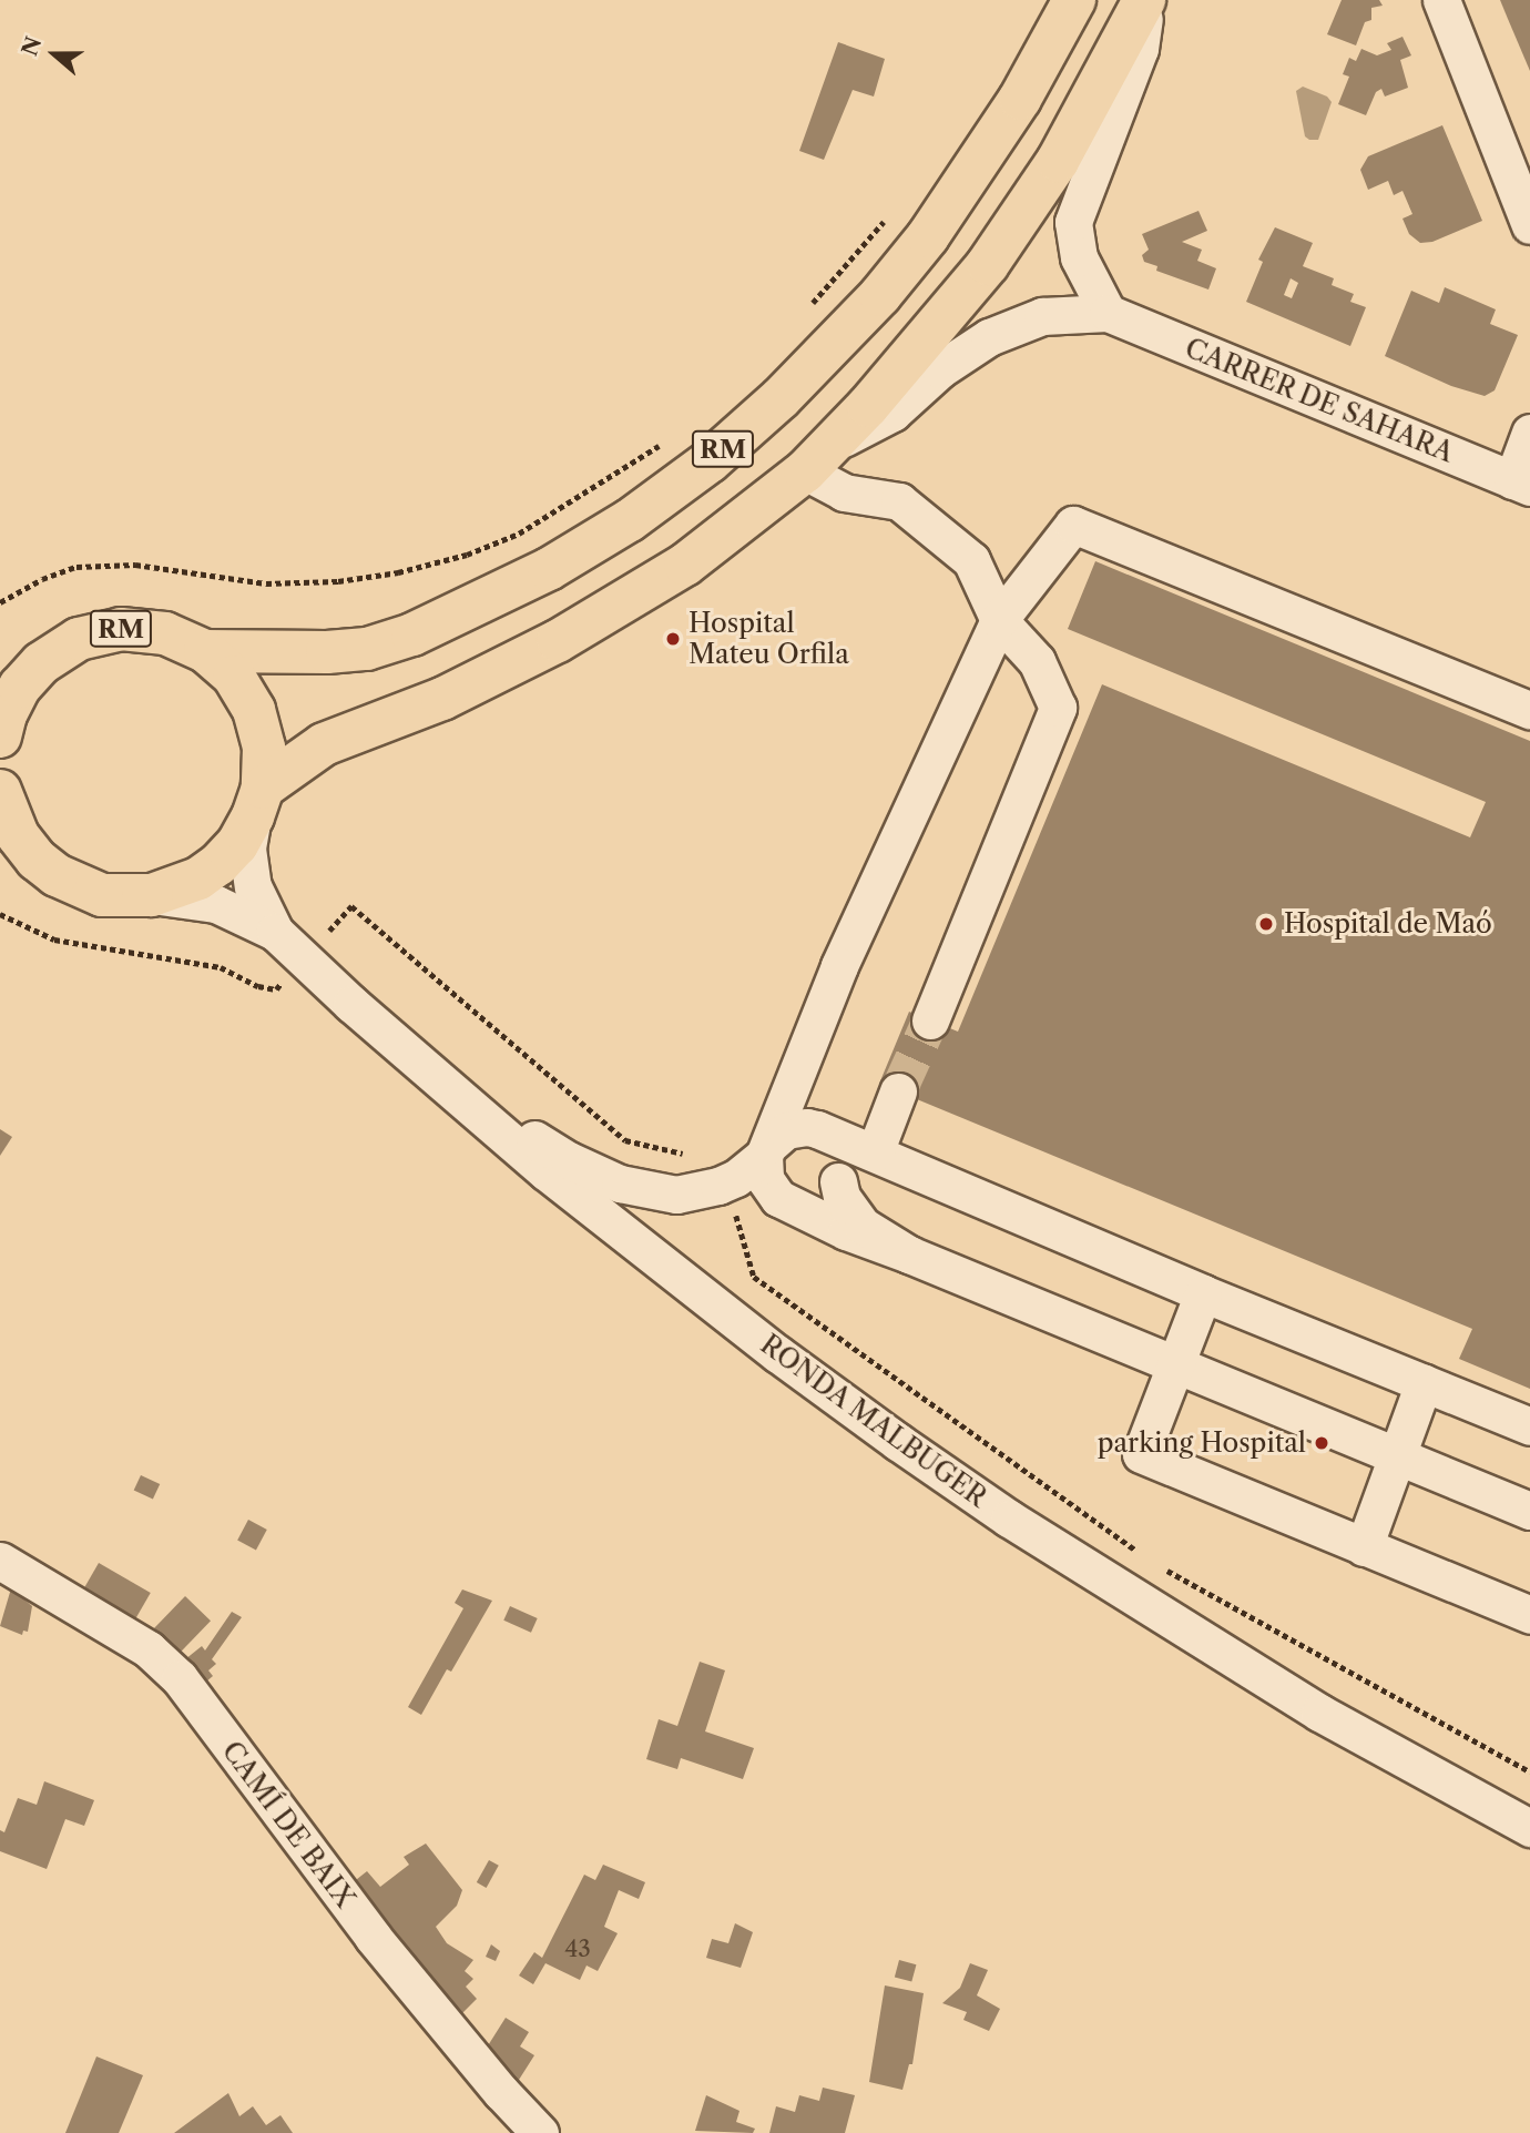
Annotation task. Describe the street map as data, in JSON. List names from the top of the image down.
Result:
{
  "streets": {
    "main road": ["RM"],
    "street": ["CARRER DE SAHARA", "RONDA MALBUGER", "CAMÍ DE BAIX"]
  },
  "crossings": [
    ["CARRER DE SAHARA", "RM"],
    ["RM", "RONDA MALBUGER"]
  ],
  "places": ["Hospital Mateu Orfila", "Hospital de Maó", "parking Hospital"],
  "house_numbers": ["43"],
  "north": "left"
}
